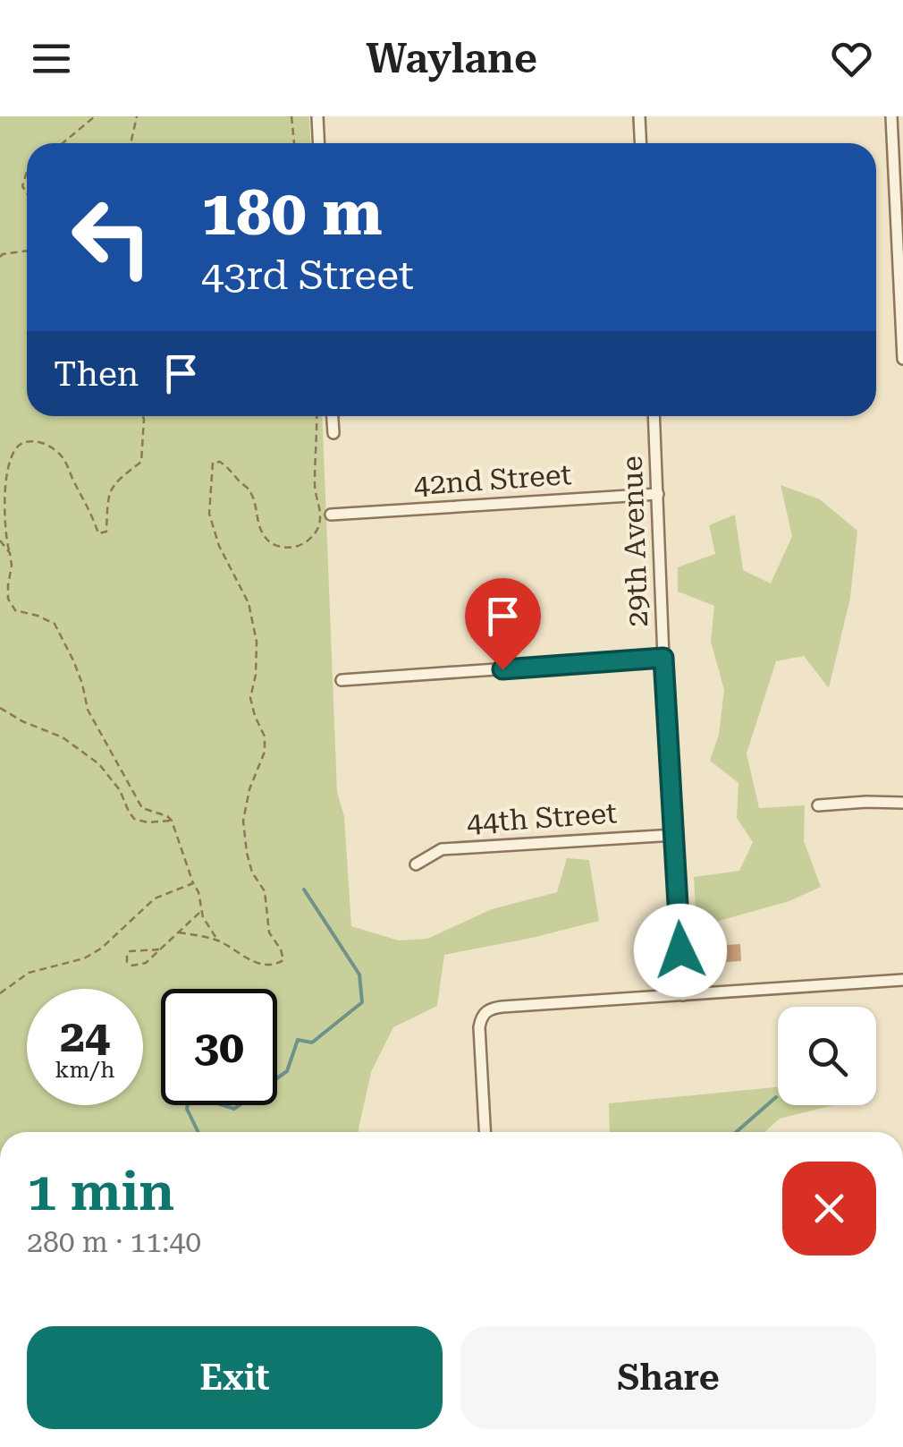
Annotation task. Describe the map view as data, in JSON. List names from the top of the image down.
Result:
{
  "streets": {
    "street": ["42nd Street", "29th Avenue", "44th Street"]
  },
  "crossings": [
    ["42nd Street", "29th Avenue"],
    ["29th Avenue", "44th Street"]
  ],
  "page": {
    "header": "Waylane",
    "turn": ["180 m", "43rd Street"],
    "then": "Then",
    "speed": "24 km/h",
    "limit": "30",
    "heading": ["1 min", "280 m · 11:40"],
    "buttons": ["Exit", "Share"]
  }
}
